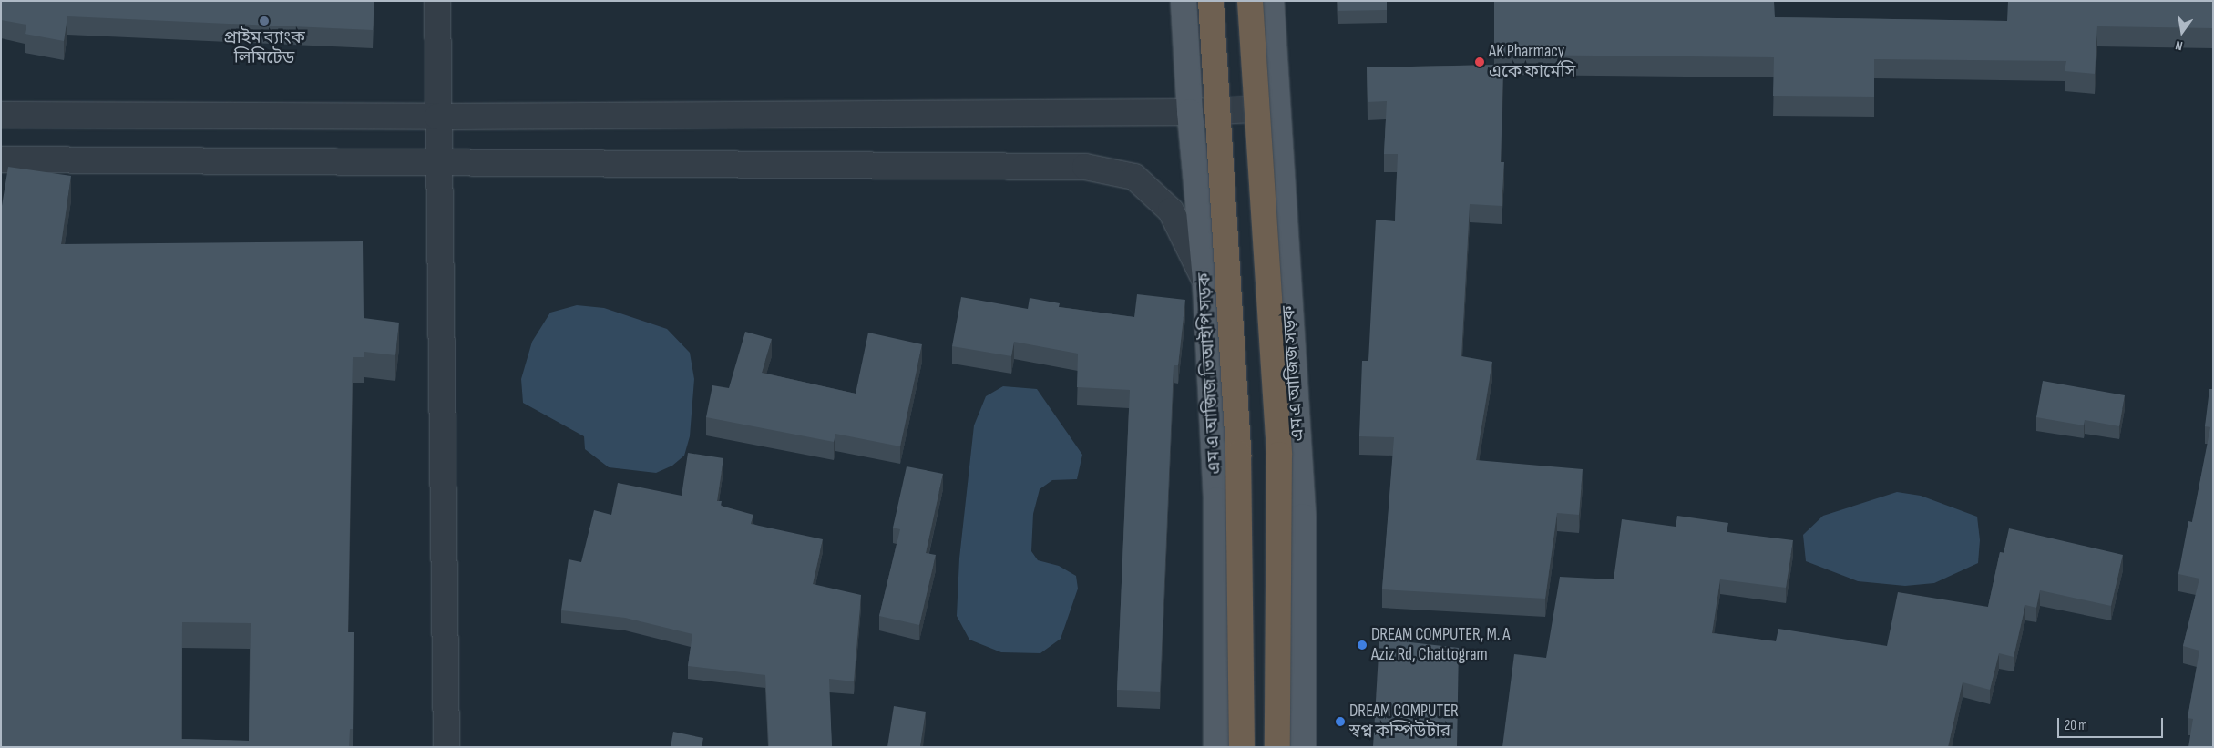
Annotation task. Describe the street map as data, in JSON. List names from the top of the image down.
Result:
{
  "streets": {
    "main road": ["এম এ আজিজ ভিআইপি সড়ক", "এম এ আজিজ সড়ক"]
  },
  "places": [
    "প্রাইম ব্যাংক লিমিটেড",
    "AK Pharmacy একে ফার্মেসি",
    "DREAM COMPUTER, M. A Aziz Rd, Chattogram",
    "DREAM COMPUTER স্বপ্ন কম্পিউটার"
  ],
  "scale_bar": "20 m",
  "north": "bottom"
}
